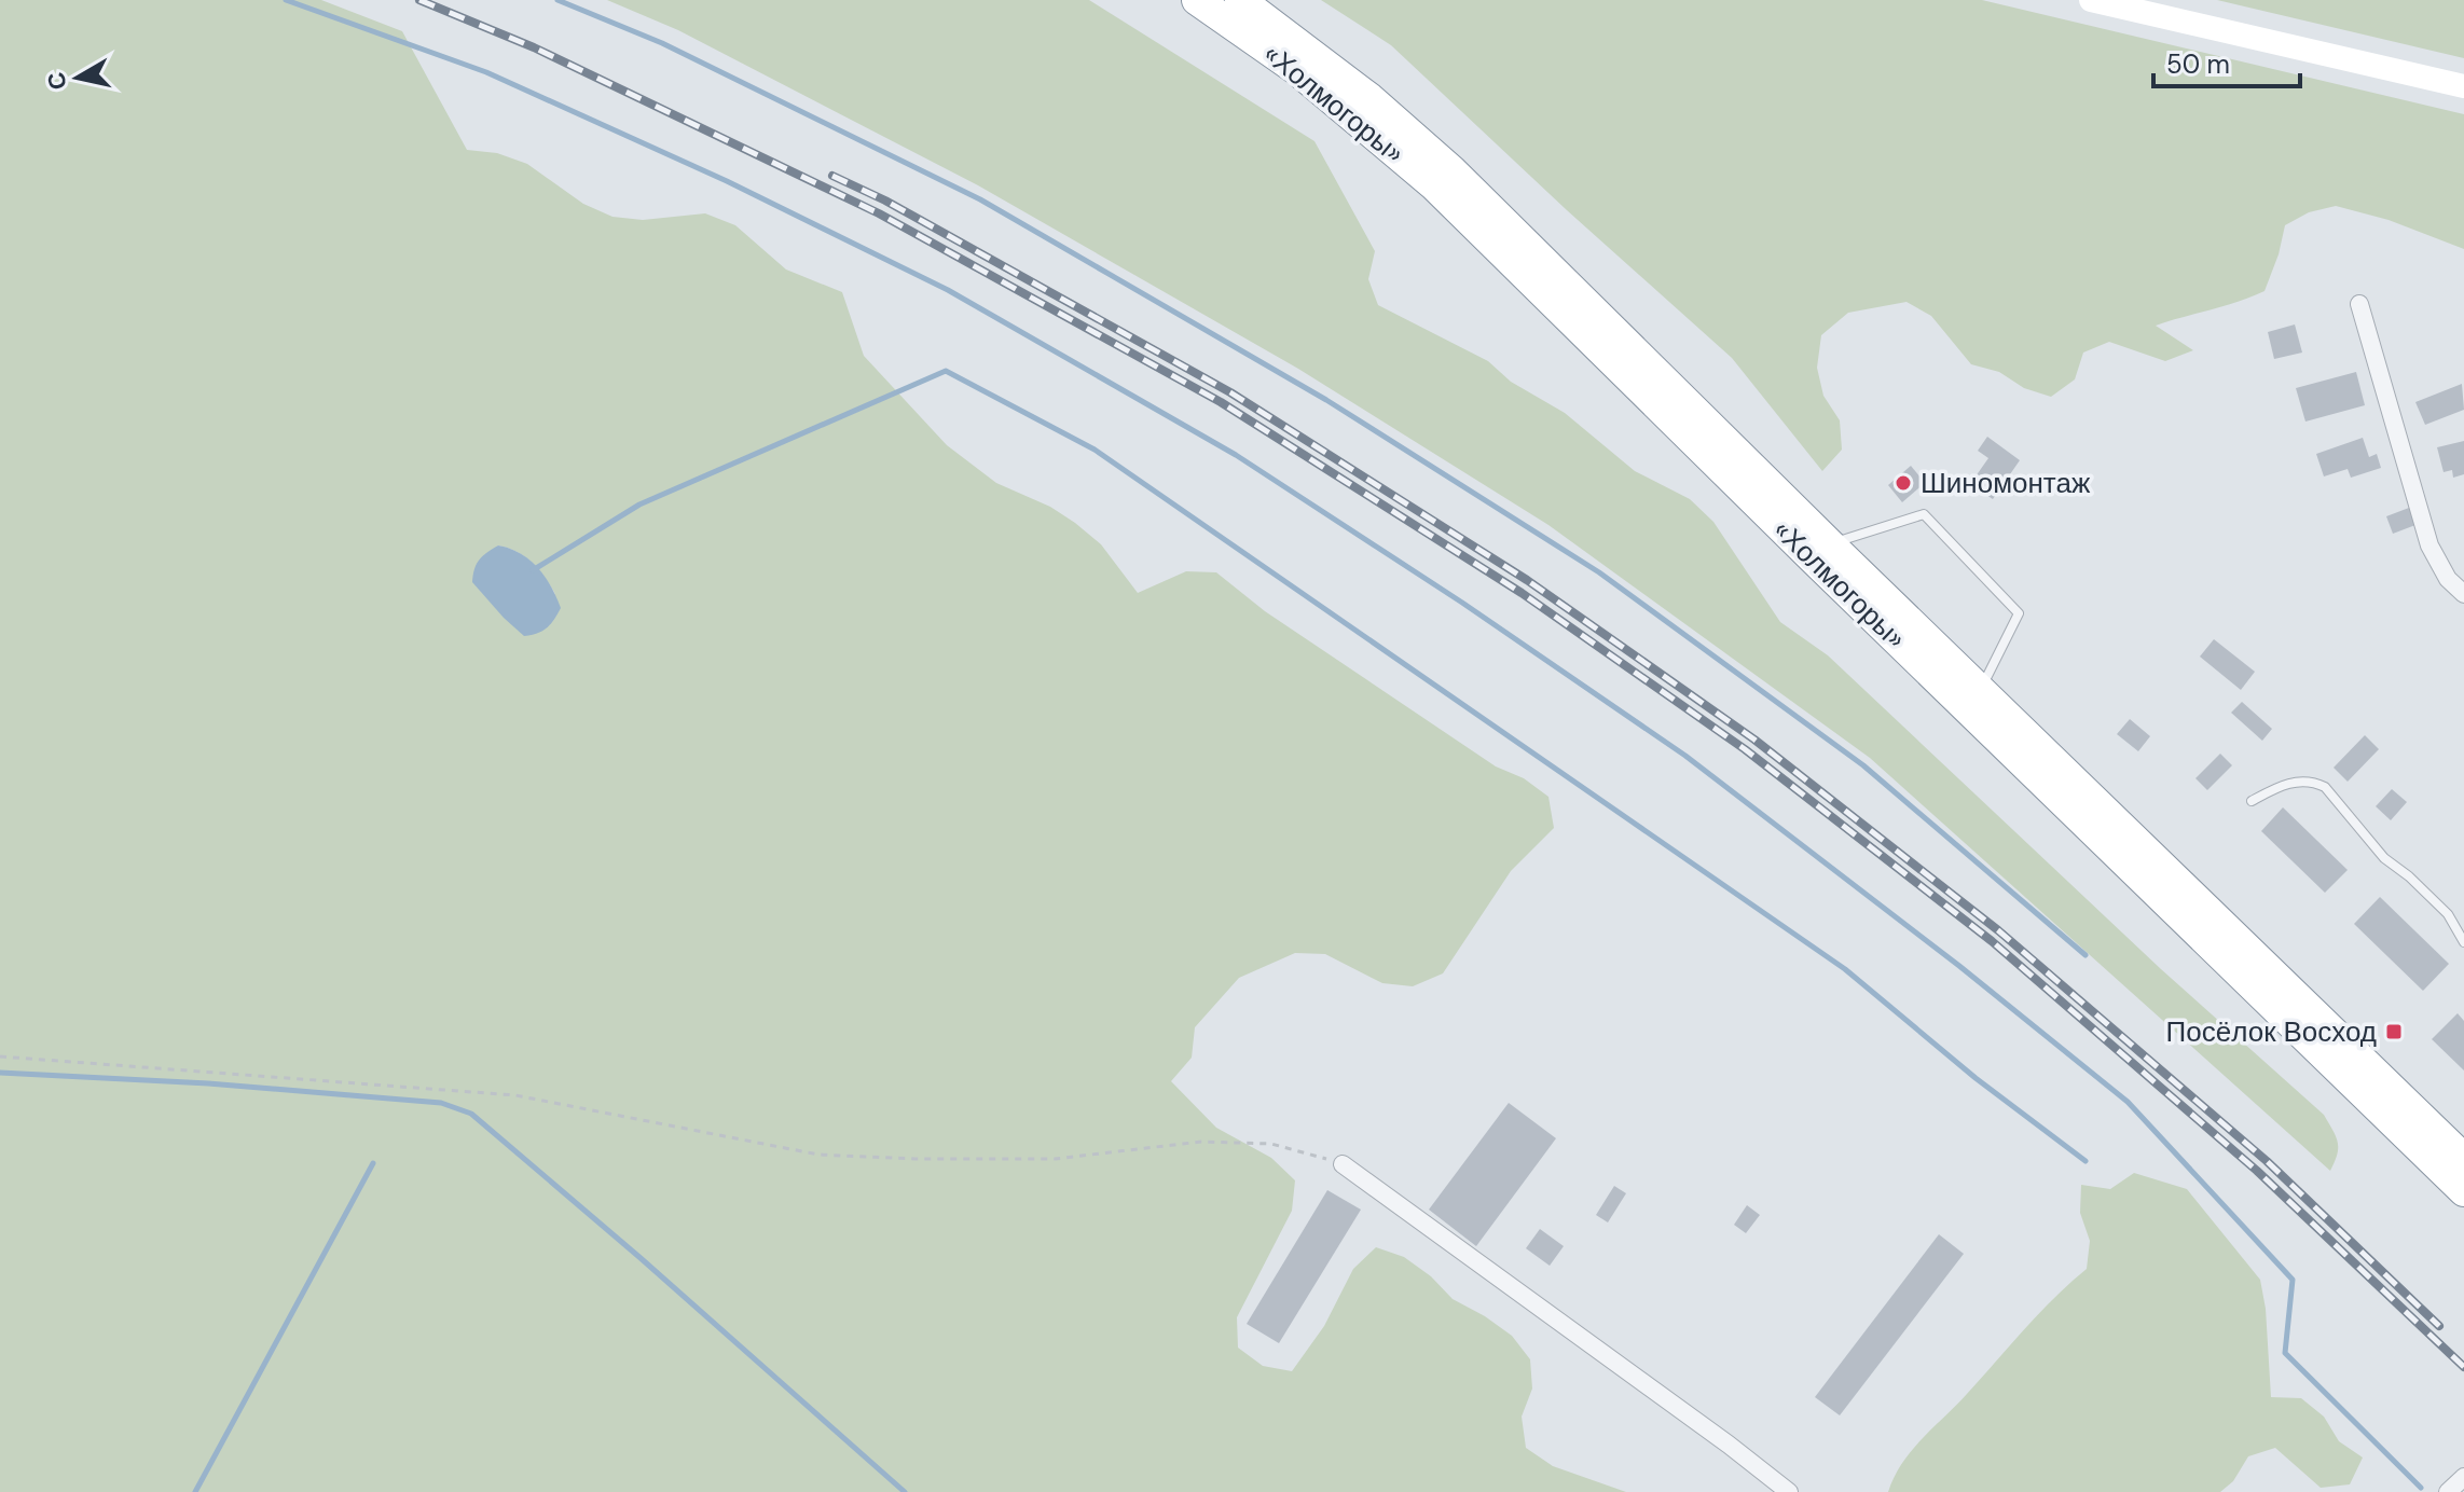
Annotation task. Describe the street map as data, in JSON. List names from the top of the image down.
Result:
{
  "streets": {
    "highway": ["«Холмогоры»"]
  },
  "places": {
    "other": ["Шиномонтаж"],
    "transit": ["Посёлок Восход"]
  },
  "scale_bar": "50 m",
  "north": "left"
}
